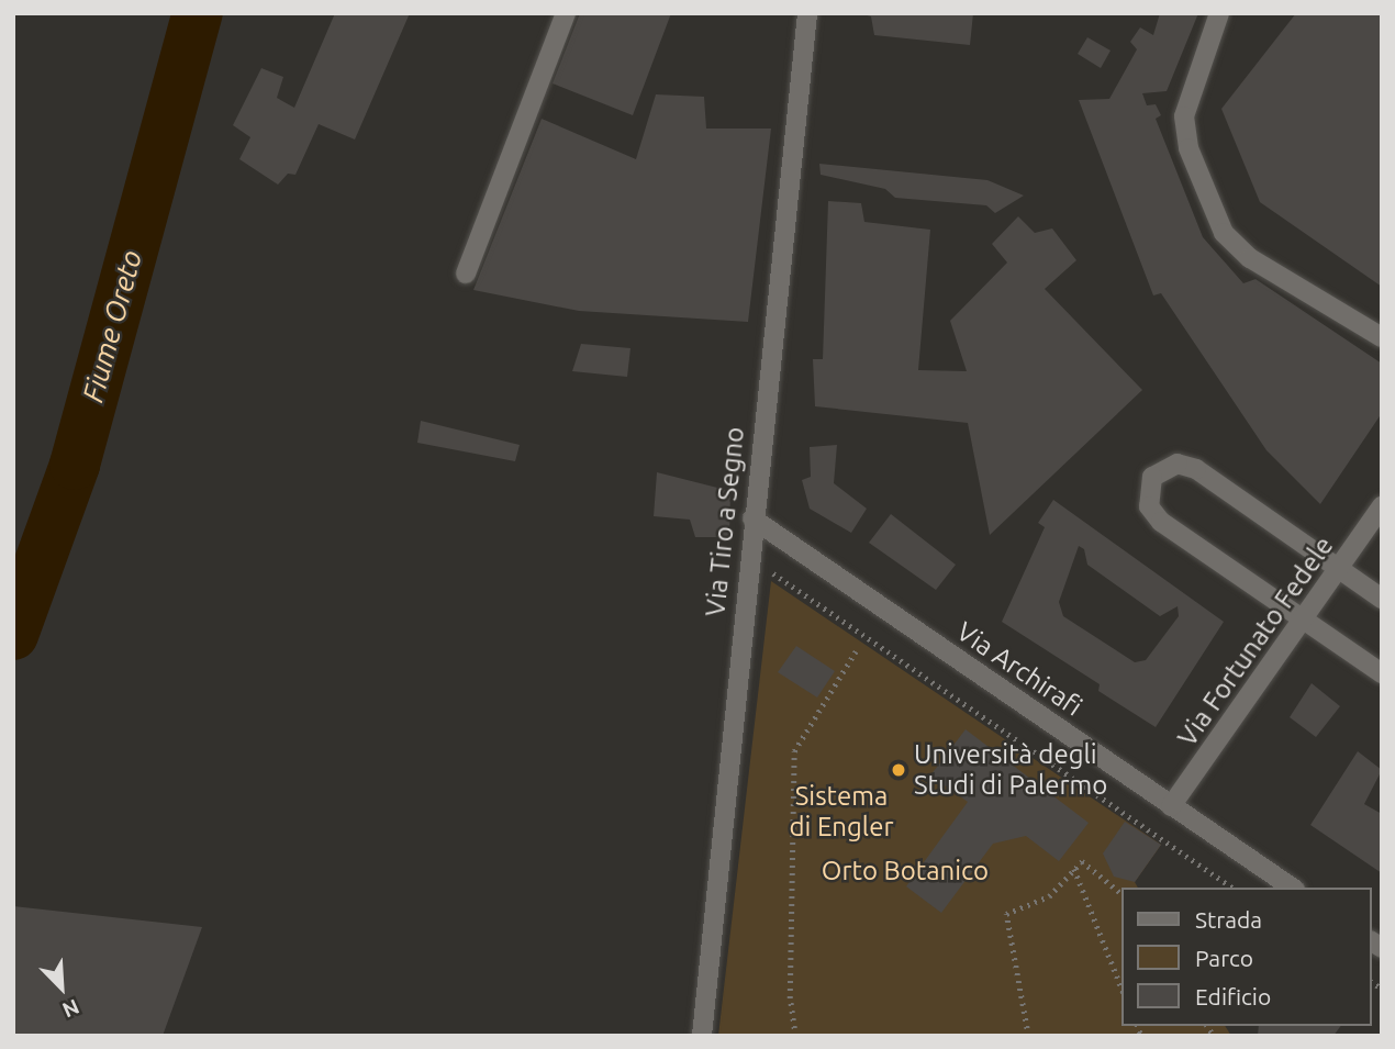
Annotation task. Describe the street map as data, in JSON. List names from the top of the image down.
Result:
{
  "streets": {
    "street": ["Via Tiro a Segno", "Via Fortunato Fedele", "Via Archirafi"]
  },
  "crossings": [
    ["Via Tiro a Segno", "Via Archirafi"],
    ["Via Fortunato Fedele", "Via Archirafi"]
  ],
  "water": ["Fiume Oreto"],
  "parks": ["Sistema di Engler", "Orto Botanico"],
  "places": ["Università degli Studi di Palermo"],
  "legend": ["Strada", "Parco", "Edificio"],
  "north": "bottom right"
}
